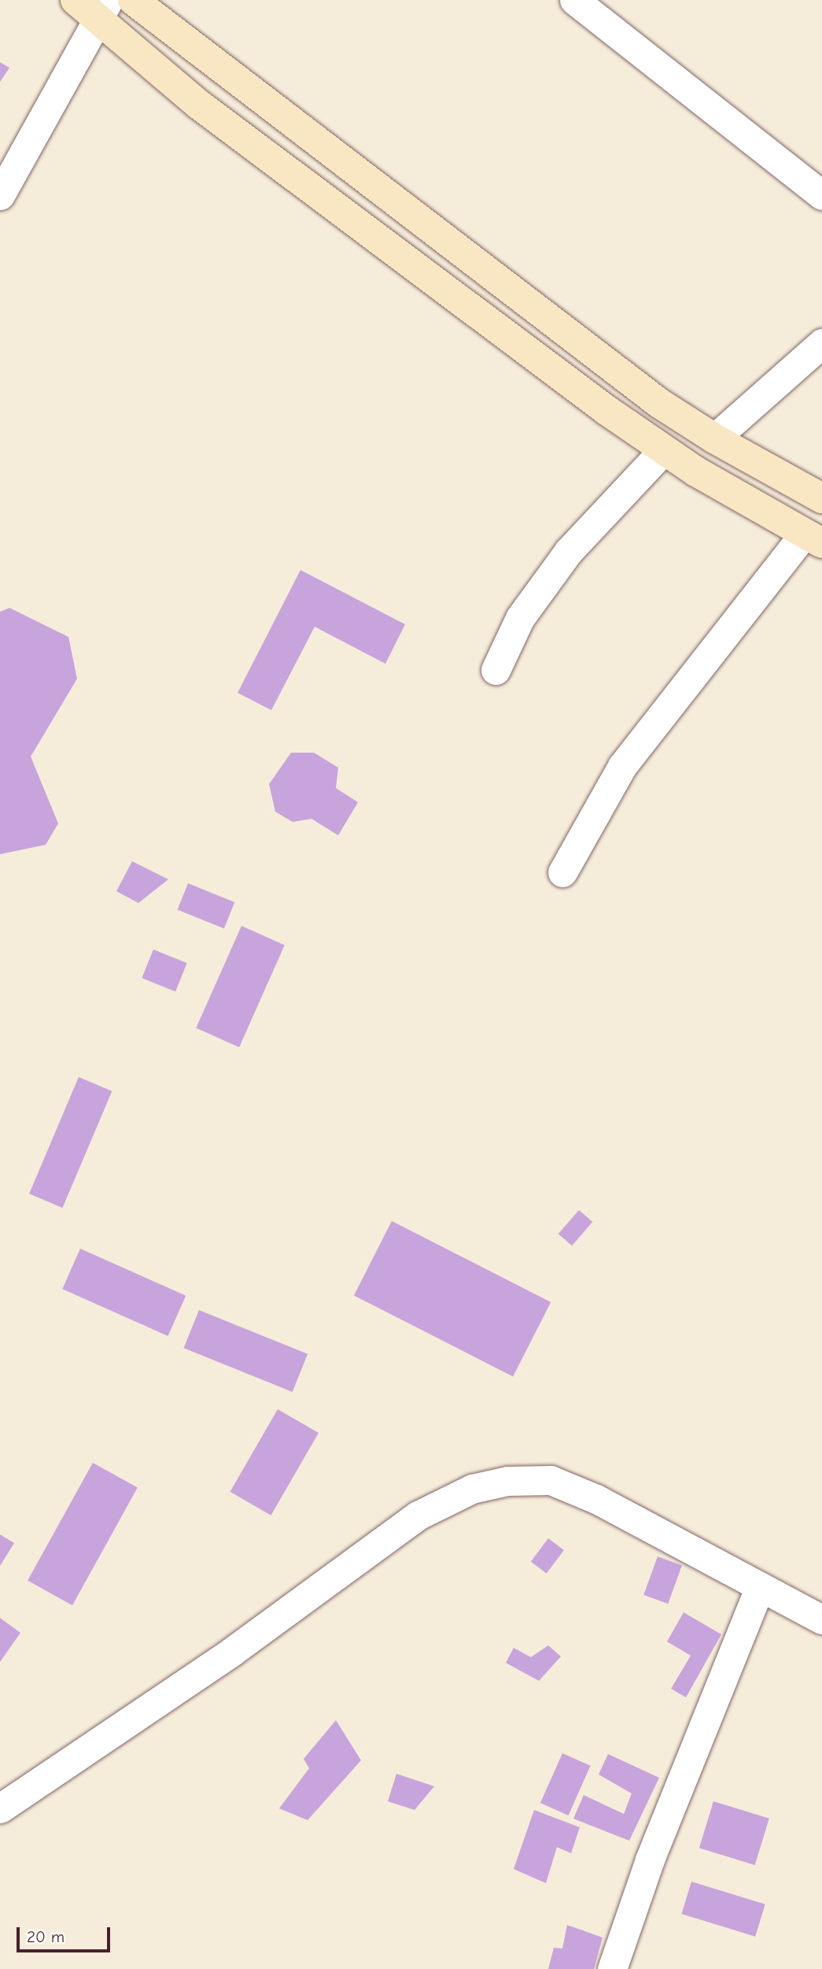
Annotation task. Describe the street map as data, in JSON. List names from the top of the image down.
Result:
{
  "scale_bar": "20 m"
}
